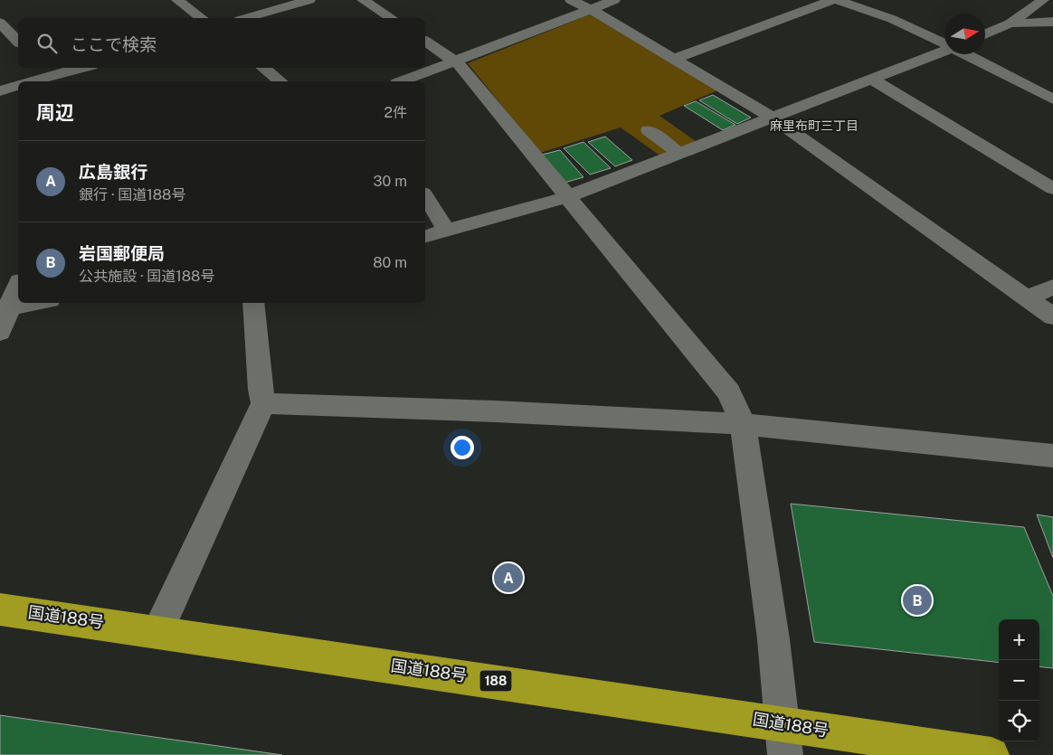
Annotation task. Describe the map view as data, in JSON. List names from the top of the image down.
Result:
{
  "streets": {
    "highway": ["国道188号", "188"]
  },
  "districts": ["麻里布町三丁目"],
  "north": "right",
  "page": {
    "search": "ここで検索",
    "heading": ["周辺", "2件"],
    "list": [
      {
        "mark": "A",
        "name": "広島銀行",
        "note": "銀行 · 国道188号",
        "value": "30 m"
      },
      {
        "mark": "B",
        "name": "岩国郵便局",
        "note": "公共施設 · 国道188号",
        "value": "80 m"
      }
    ],
    "pins": ["A", "B"],
    "map_buttons": ["+", "−"]
  }
}
